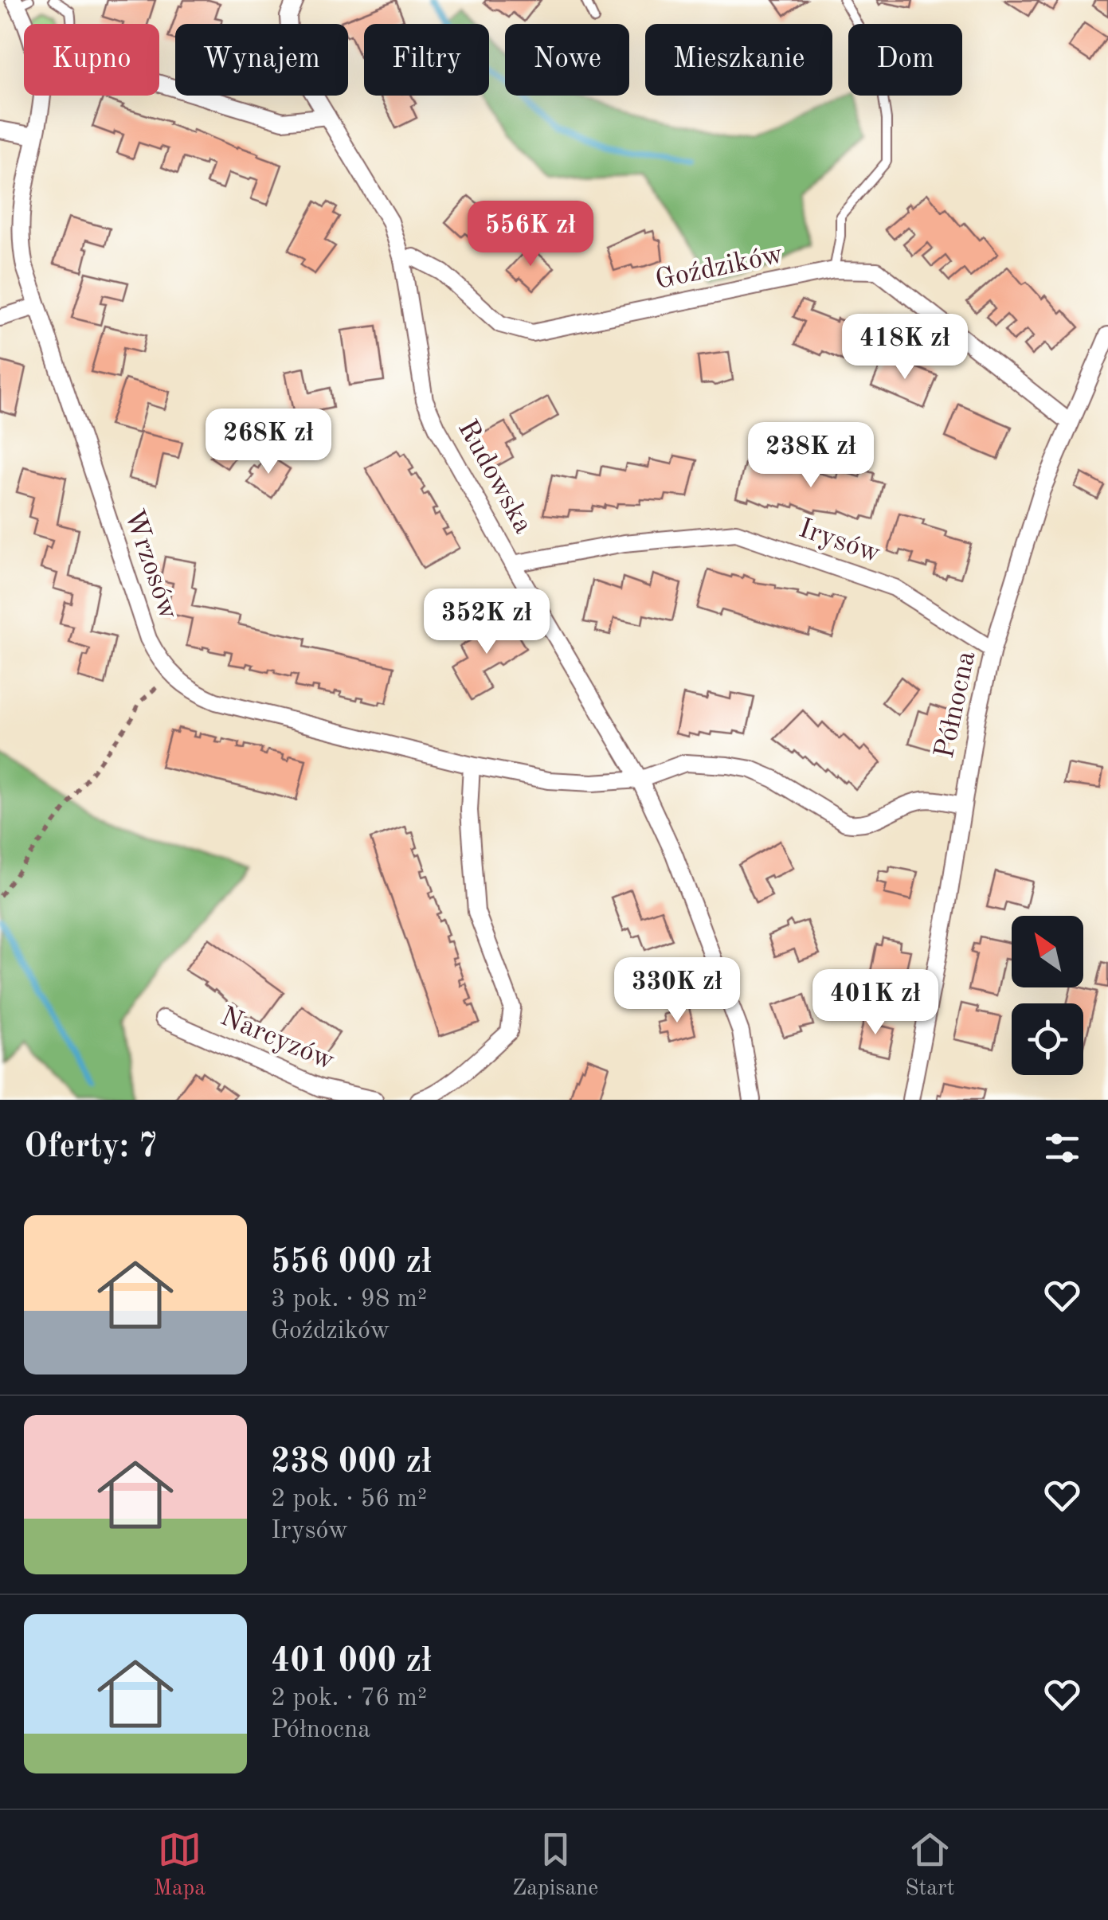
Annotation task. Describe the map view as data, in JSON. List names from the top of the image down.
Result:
{
  "streets": {
    "street": [
      "Goździków",
      "Rudowska",
      "Irysów",
      "Wrzosów",
      "Północna",
      "Narcyzów"
    ]
  },
  "crossings": [
    ["Goździków", "Rudowska"],
    ["Goździków", "Północna"],
    ["Rudowska", "Irysów"],
    ["Rudowska", "Wrzosów"],
    ["Irysów", "Północna"],
    ["Wrzosów", "Północna"]
  ],
  "north": "top left",
  "page": {
    "chip": [
      "Kupno",
      "Wynajem",
      "Filtry",
      "Nowe",
      "Mieszkanie",
      "Dom"
    ],
    "price": [
      "556K zł",
      "418K zł",
      "268K zł",
      "238K zł",
      "352K zł",
      "330K zł",
      "401K zł"
    ],
    "heading": "Oferty: 7",
    "list": [
      {
        "name": "556 000 zł",
        "note": "3 pok. · 98 m² · Goździków"
      },
      {
        "name": "238 000 zł",
        "note": "2 pok. · 56 m² · Irysów"
      },
      {
        "name": "401 000 zł",
        "note": "2 pok. · 76 m² · Północna"
      }
    ],
    "tabs": ["Mapa", "Zapisane", "Start"]
  }
}
